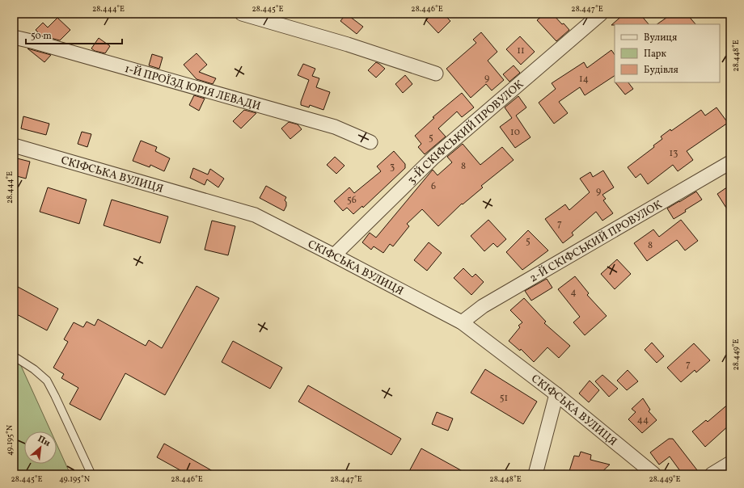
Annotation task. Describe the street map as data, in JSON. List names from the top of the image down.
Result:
{
  "streets": {
    "street": [
      "1-Й ПРОЇЗД ЮРІЯ ЛЕВАДИ",
      "3-Й СКІФСЬКИЙ ПРОВУЛОК",
      "СКІФСЬКА ВУЛИЦЯ",
      "2-Й СКІФСЬКИЙ ПРОВУЛОК"
    ]
  },
  "crossings": [
    ["3-Й СКІФСЬКИЙ ПРОВУЛОК", "СКІФСЬКА ВУЛИЦЯ"],
    ["СКІФСЬКА ВУЛИЦЯ", "2-Й СКІФСЬКИЙ ПРОВУЛОК"]
  ],
  "house_numbers": [
    "11",
    "9",
    "14",
    "10",
    "5",
    "13",
    "8",
    "3",
    "6",
    "9",
    "56",
    "7",
    "5",
    "8",
    "4",
    "7",
    "51",
    "44"
  ],
  "legend": ["Вулиця", "Парк", "Будівля"],
  "scale_bar": "50 m",
  "north": "top right",
  "coordinates": [
    "28.444°E",
    "28.445°E",
    "28.446°E",
    "28.447°E",
    "28.448°E",
    "28.449°E",
    "49.195°N"
  ]
}
